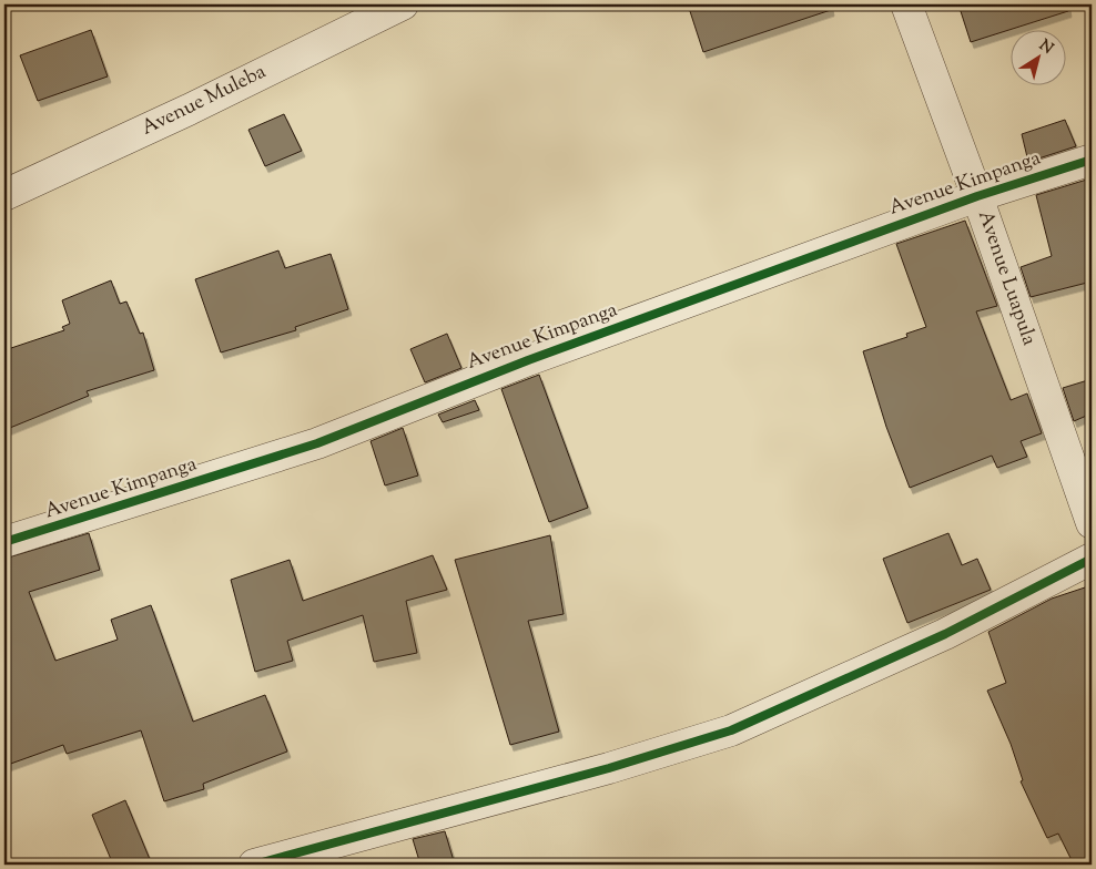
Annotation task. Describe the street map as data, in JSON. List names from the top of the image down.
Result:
{
  "streets": {
    "street": ["Avenue Muleba", "Avenue Kimpanga", "Avenue Luapula"]
  },
  "crossings": [
    ["Avenue Kimpanga", "Avenue Luapula"]
  ],
  "north": "top right"
}
